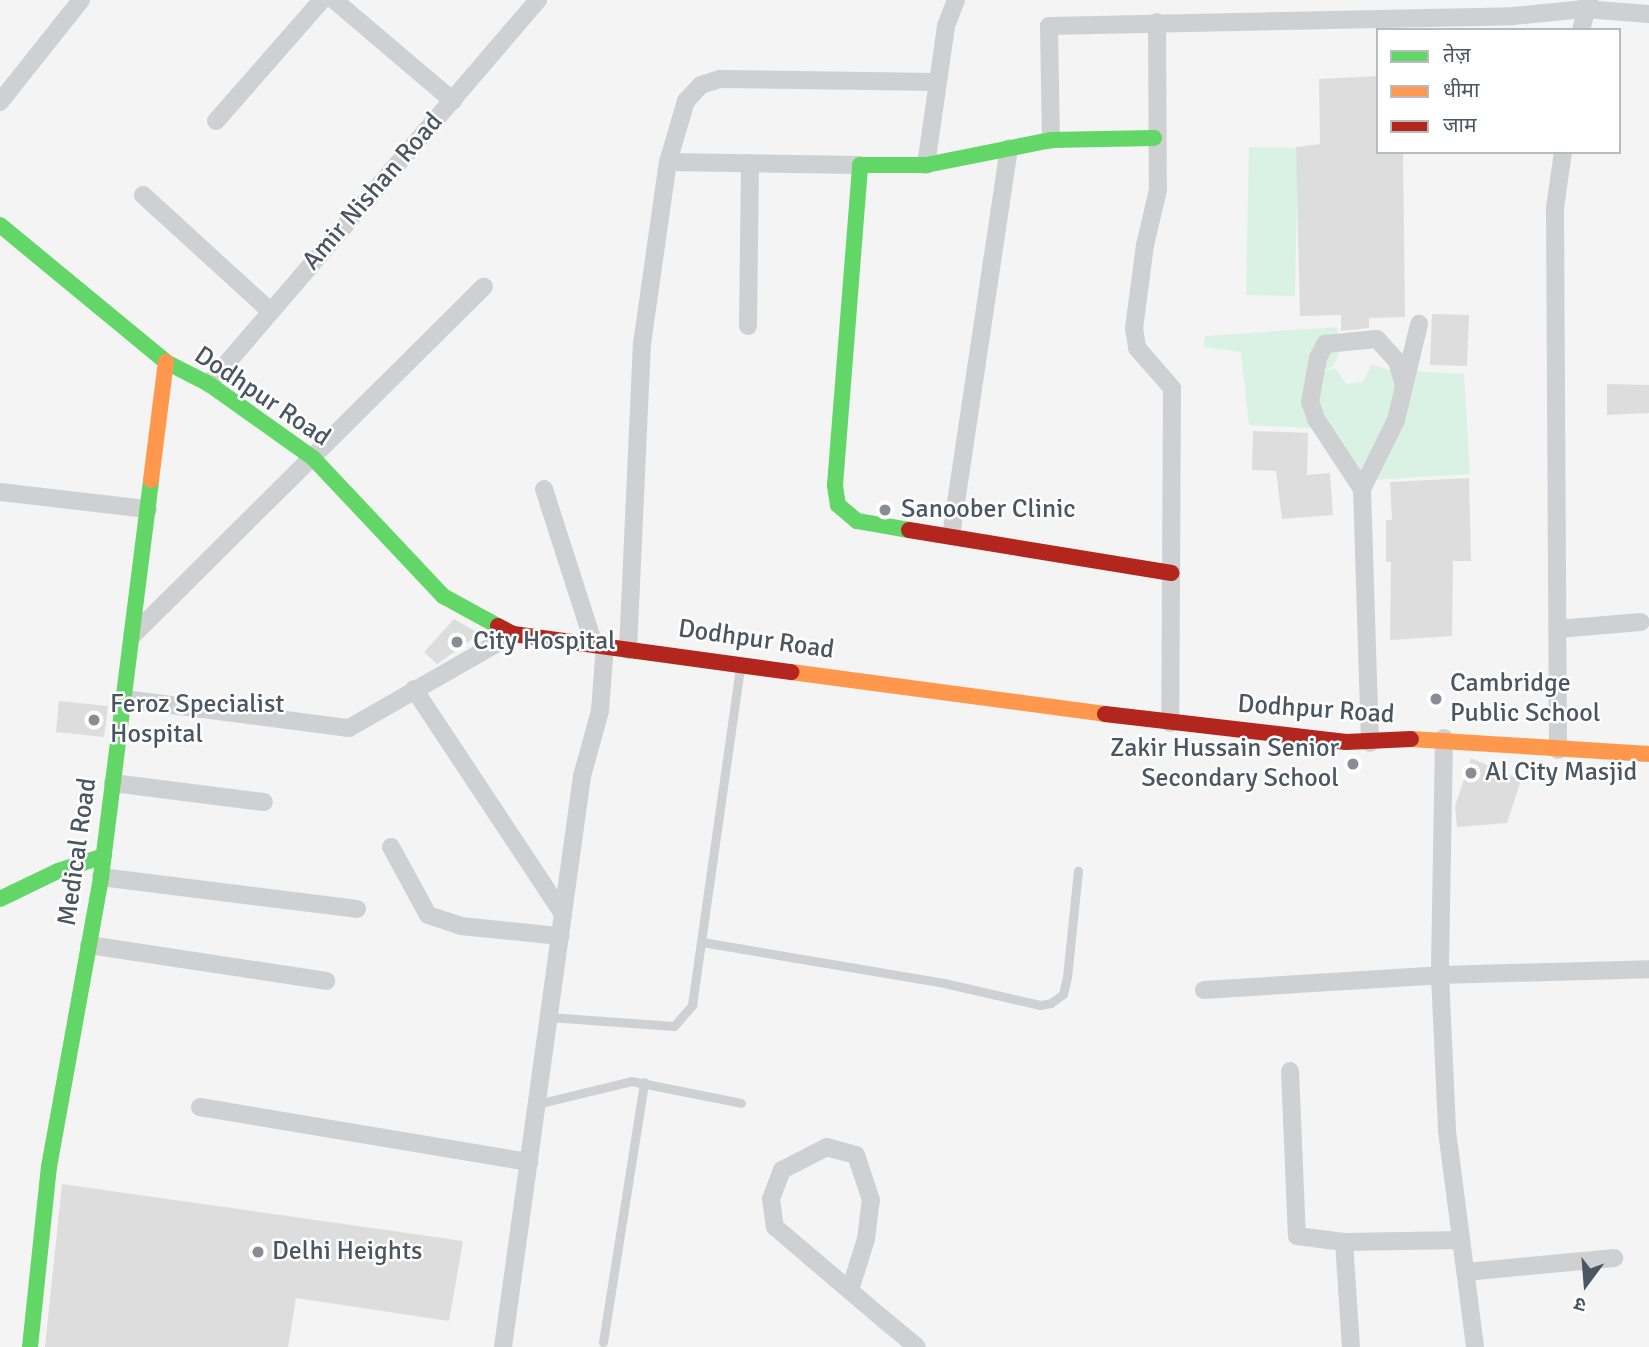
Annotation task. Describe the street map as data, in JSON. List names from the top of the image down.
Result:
{
  "streets": {
    "street": ["Amir Nishan Road", "Dodhpur Road", "Medical Road"]
  },
  "crossings": [
    ["Amir Nishan Road", "Dodhpur Road"],
    ["Dodhpur Road", "Medical Road"]
  ],
  "places": [
    "Sanoober Clinic",
    "City Hospital",
    "Cambridge Public School",
    "Feroz Specialist Hospital",
    "Zakir Hussain Senior Secondary School",
    "Al City Masjid",
    "Delhi Heights"
  ],
  "legend": ["तेज़", "धीमा", "जाम"],
  "north": "bottom"
}
